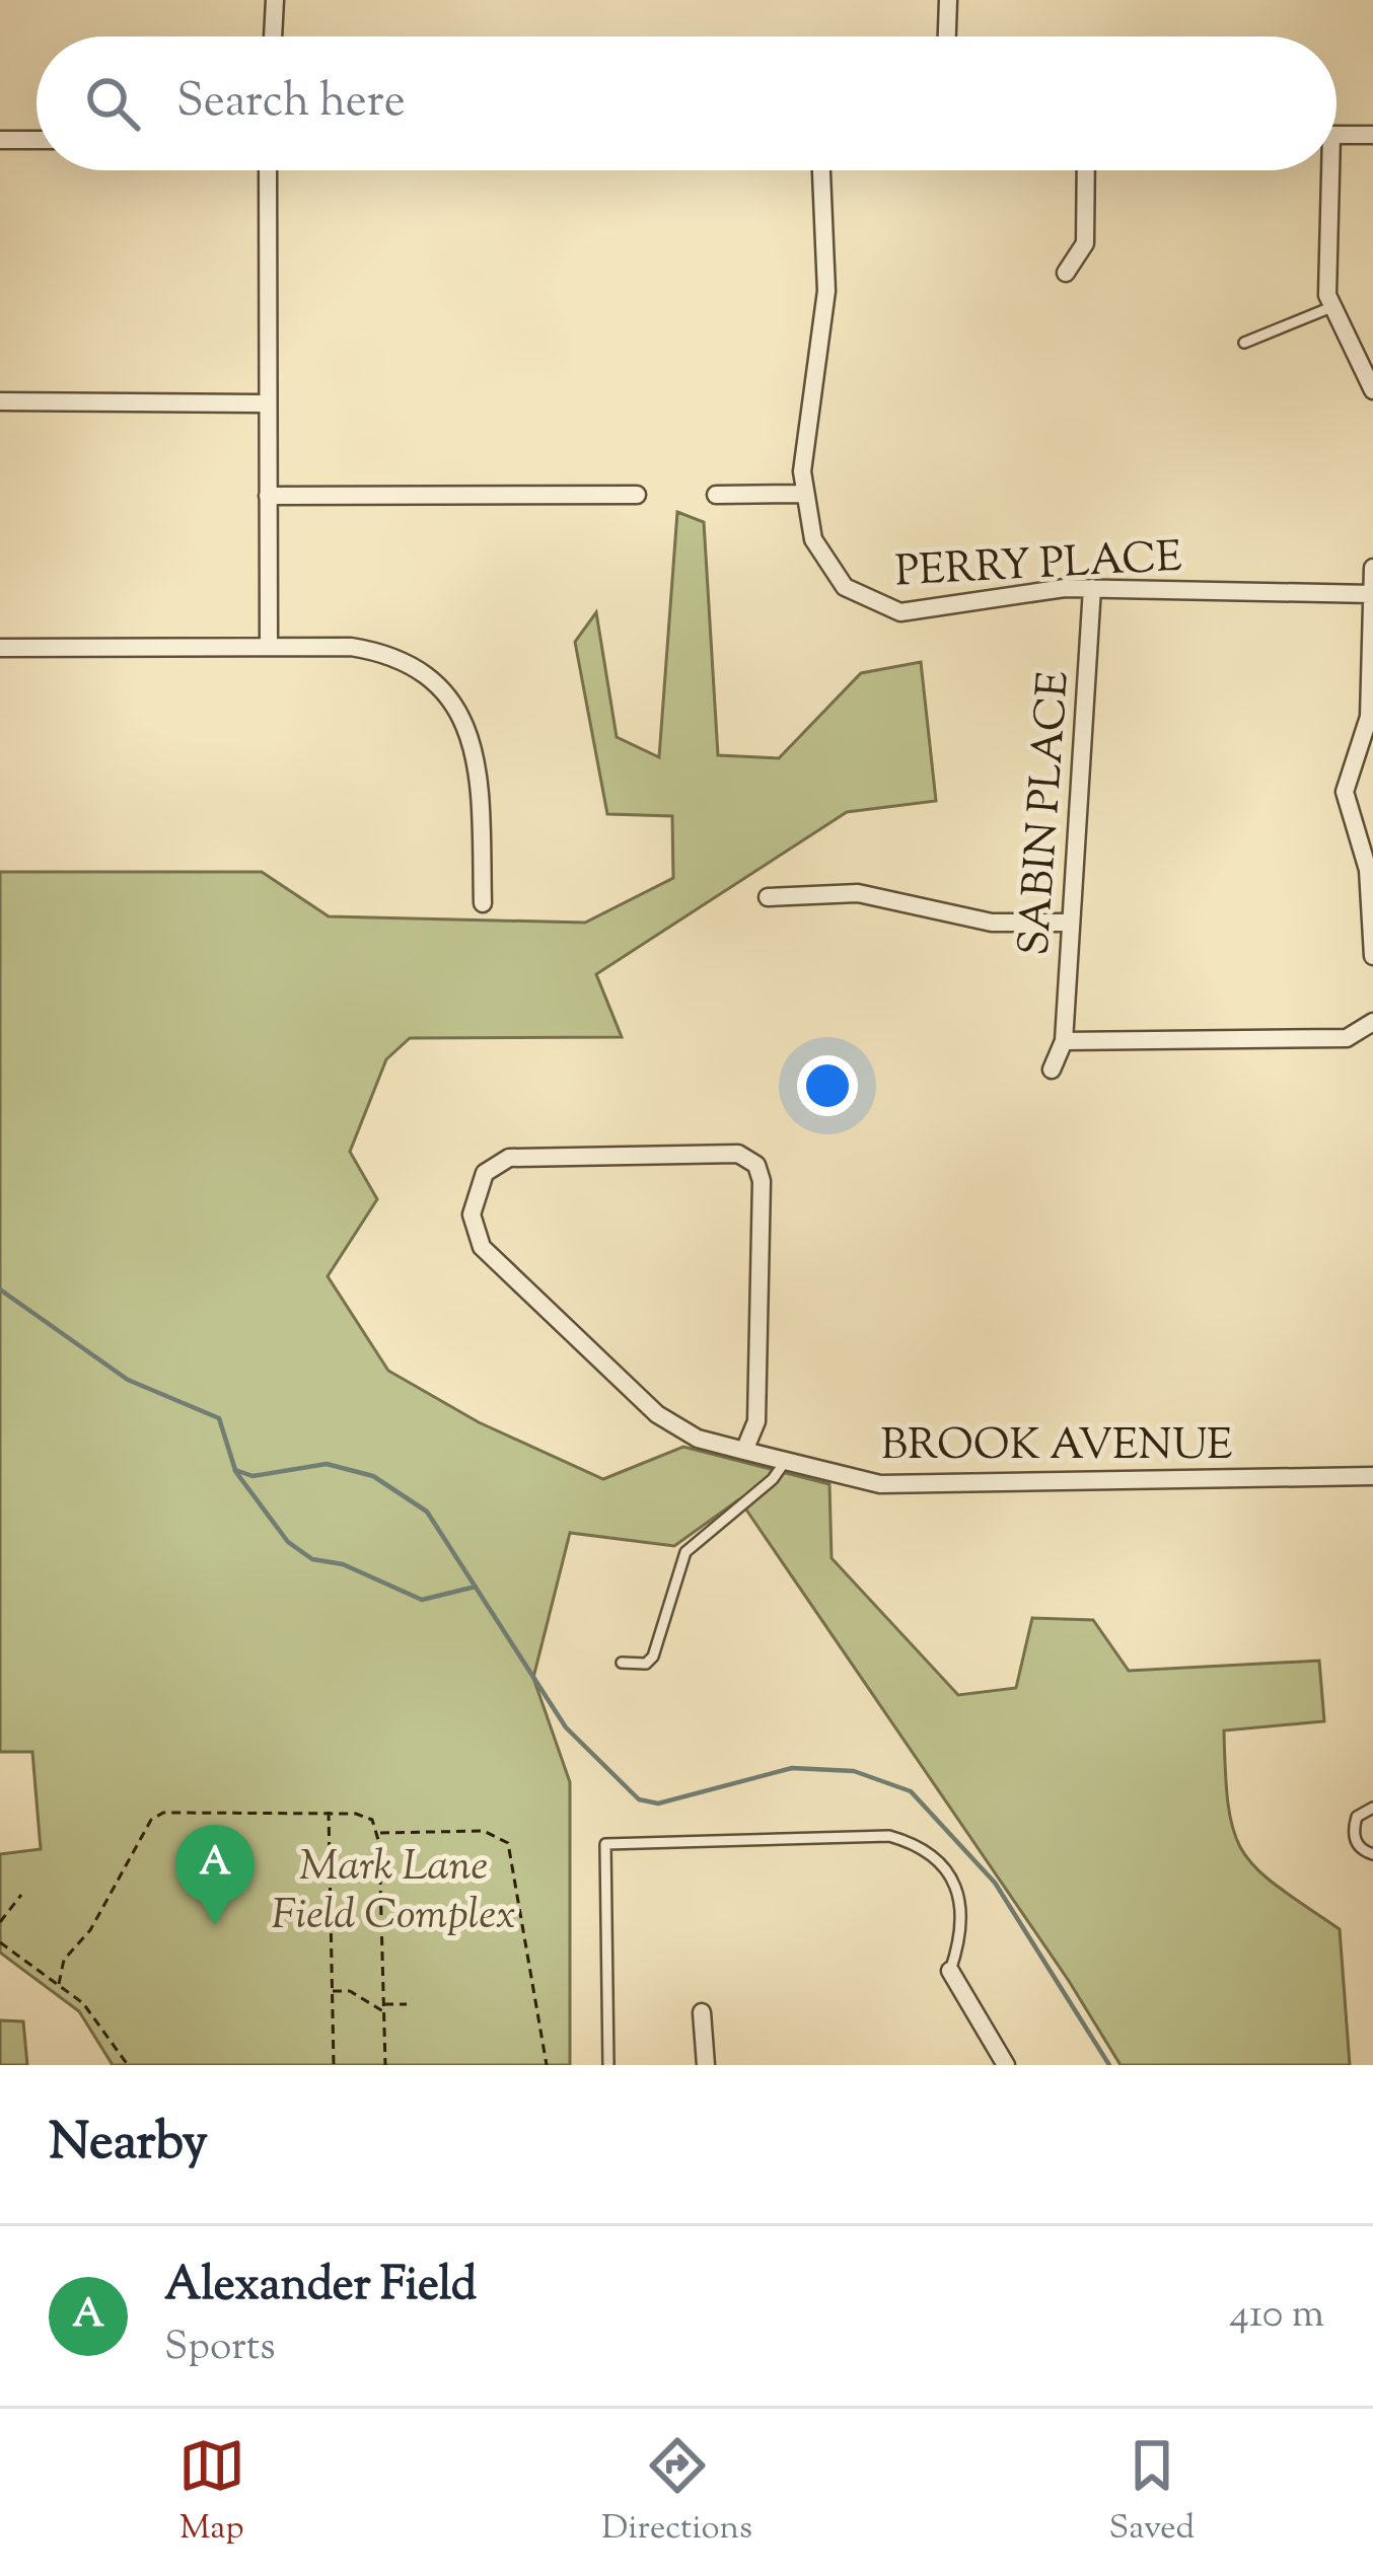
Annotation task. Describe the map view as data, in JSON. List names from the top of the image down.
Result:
{
  "streets": {
    "street": ["PERRY PLACE", "SABIN PLACE", "BROOK AVENUE"]
  },
  "crossings": [
    ["PERRY PLACE", "SABIN PLACE"]
  ],
  "parks": ["Mark Lane Field Complex"],
  "page": {
    "search": "Search here",
    "pins": "A",
    "heading": "Nearby",
    "list": [
      {
        "mark": "A",
        "name": "Alexander Field",
        "note": "Sports",
        "value": "410 m"
      }
    ],
    "nav": ["Map", "Directions", "Saved"]
  }
}
